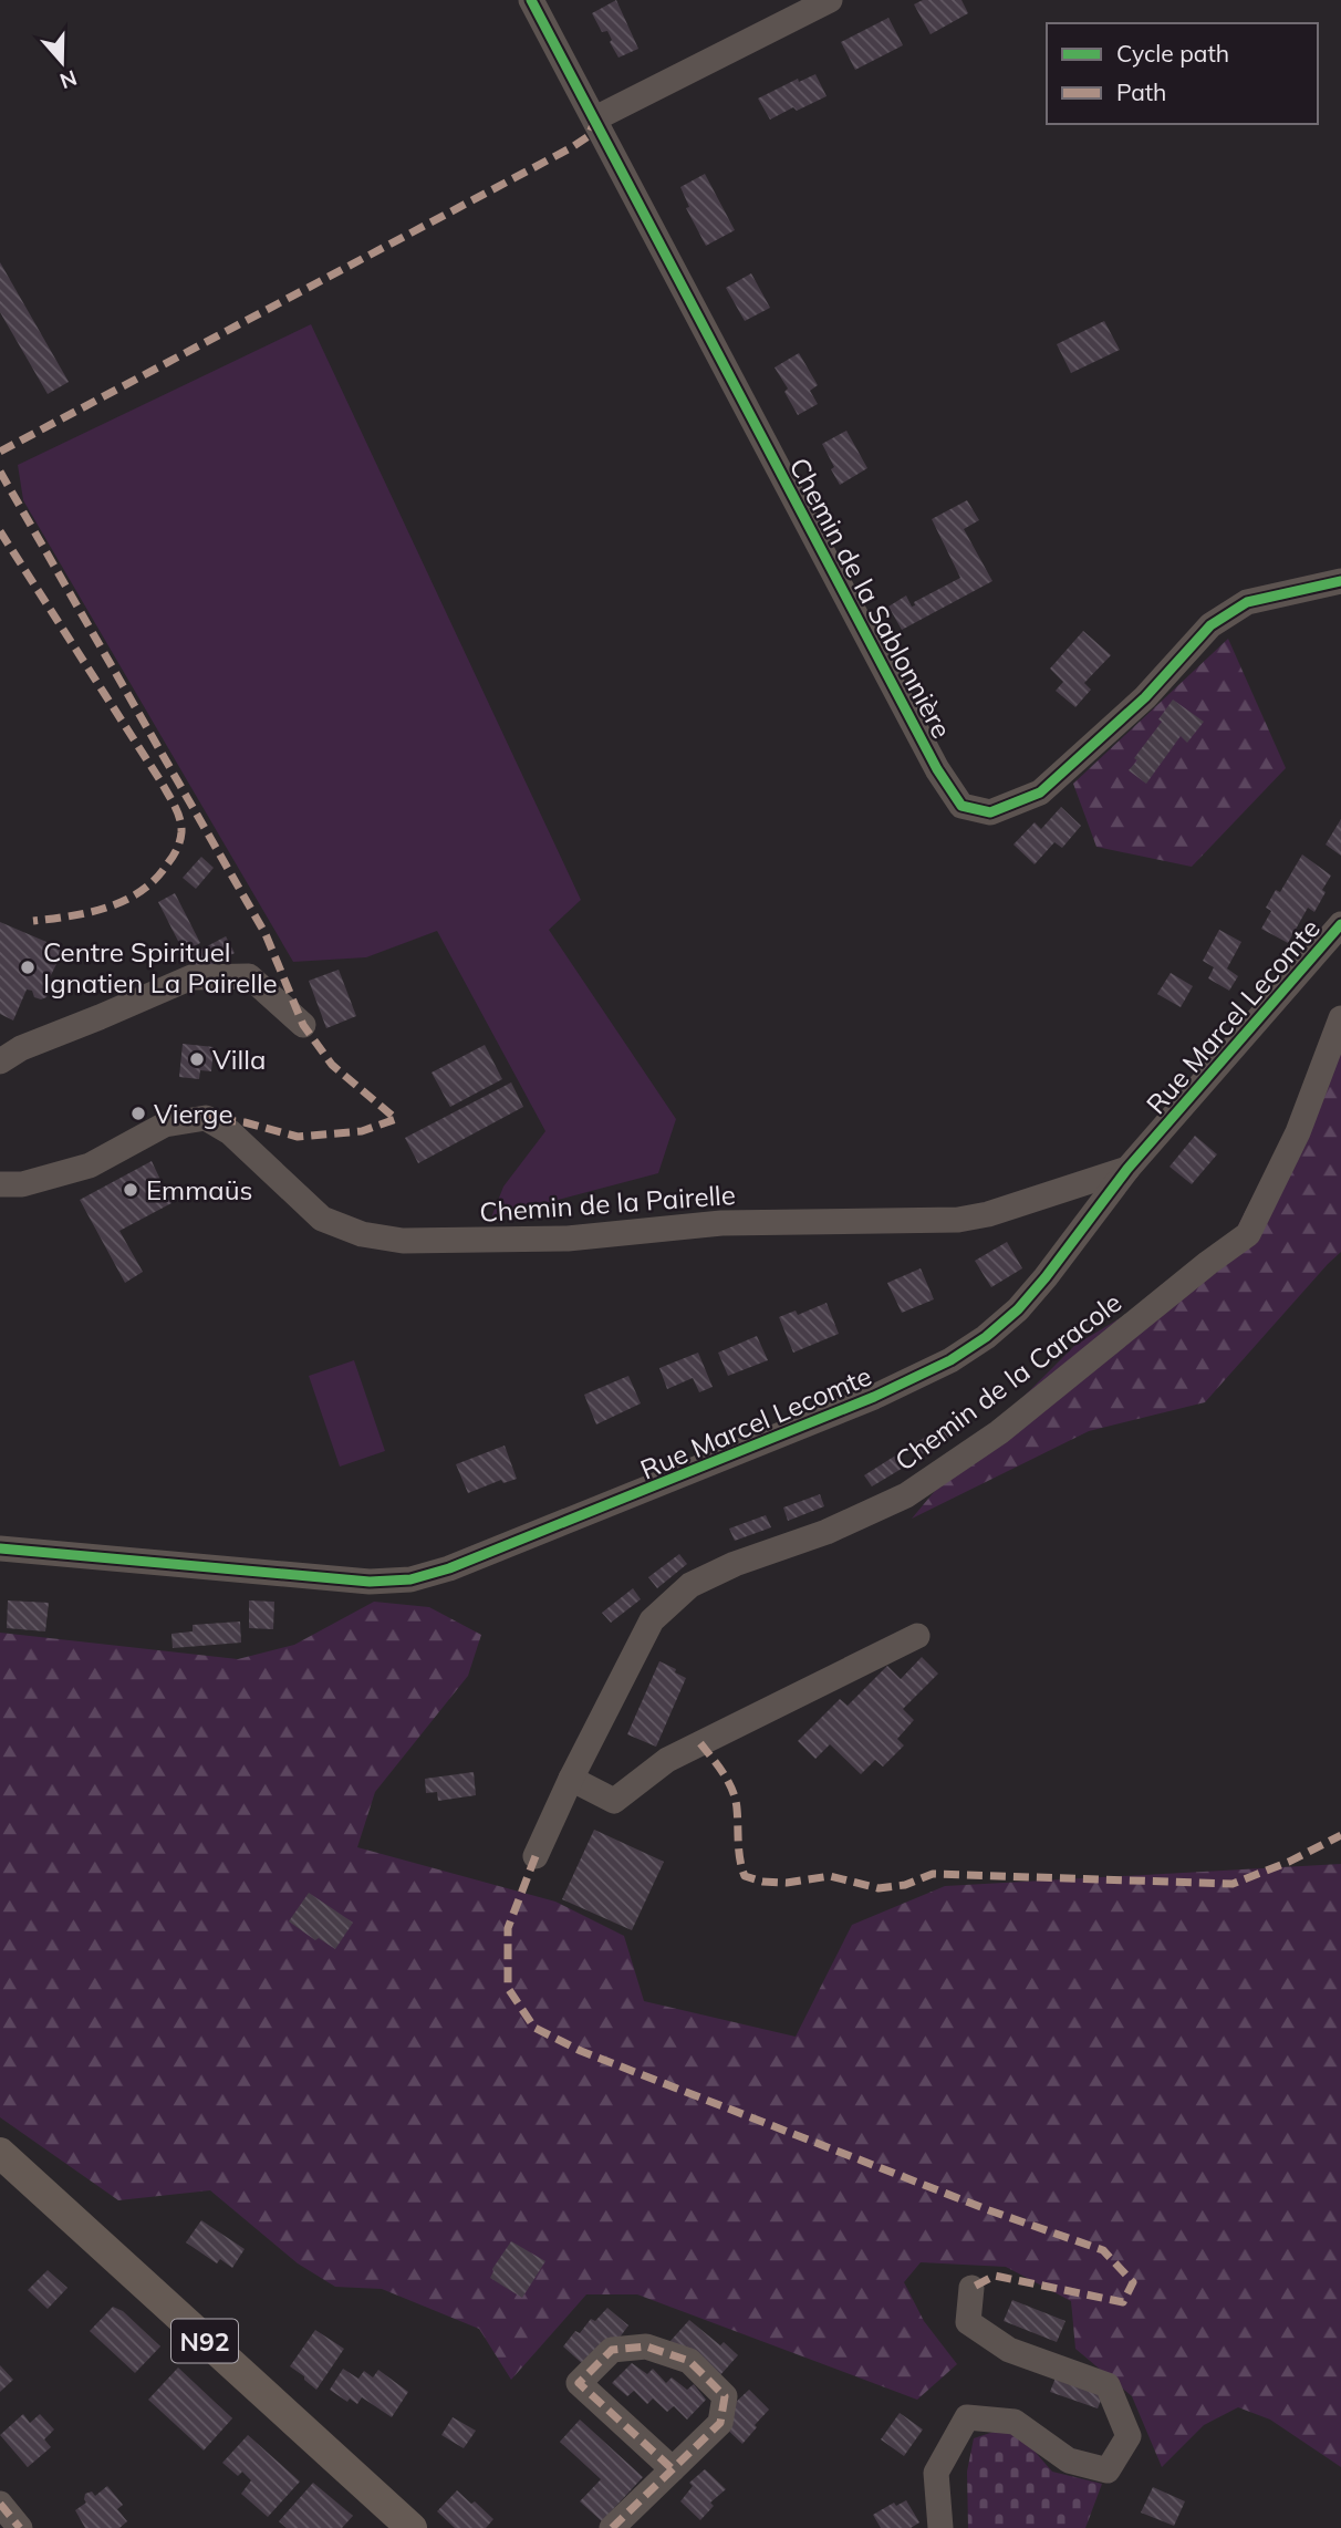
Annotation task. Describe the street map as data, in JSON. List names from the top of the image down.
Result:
{
  "streets": {
    "main road": ["N92"],
    "street": [
      "Chemin de la Sablonnière",
      "Rue Marcel Lecomte",
      "Chemin de la Pairelle",
      "Chemin de la Caracole"
    ]
  },
  "crossings": [
    ["Rue Marcel Lecomte", "Chemin de la Pairelle"]
  ],
  "places": [
    "Centre Spirituel Ignatien La Pairelle",
    "Villa",
    "Vierge",
    "Emmaüs"
  ],
  "legend": ["Cycle path", "Path"],
  "north": "bottom"
}
